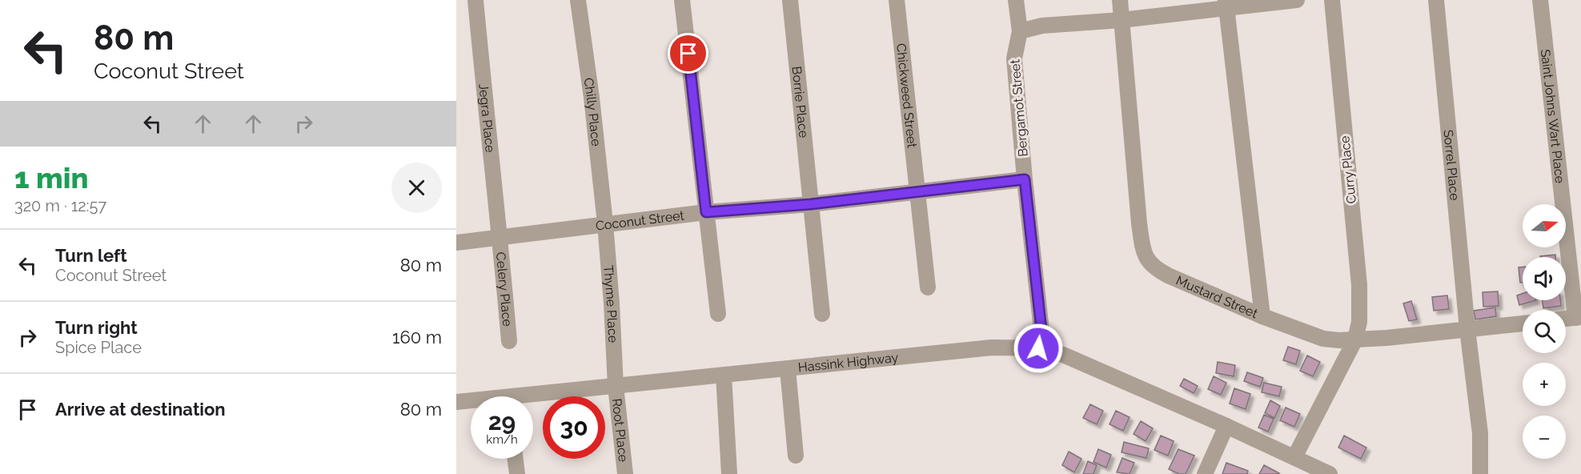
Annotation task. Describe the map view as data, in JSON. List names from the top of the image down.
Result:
{
  "streets": {
    "street": [
      "Chickweed Street",
      "Borrie Place",
      "Bergamot Street",
      "Chilly Place",
      "Saint Johns Wart Place",
      "Jegra Place",
      "Sorrel Place",
      "Curry Place",
      "Coconut Street",
      "Celery Place",
      "Mustard Street",
      "Thyme Place",
      "Hassink Highway",
      "Root Place"
    ]
  },
  "crossings": [
    ["Chickweed Street", "Coconut Street"],
    ["Borrie Place", "Coconut Street"],
    ["Bergamot Street", "Coconut Street"],
    ["Bergamot Street", "Hassink Highway"],
    ["Chilly Place", "Coconut Street"],
    ["Chilly Place", "Thyme Place"],
    ["Jegra Place", "Coconut Street"],
    ["Jegra Place", "Celery Place"],
    ["Sorrel Place", "Mustard Street"],
    ["Curry Place", "Mustard Street"],
    ["Curry Place", "Hassink Highway"],
    ["Coconut Street", "Celery Place"],
    ["Coconut Street", "Thyme Place"],
    ["Thyme Place", "Hassink Highway"],
    ["Thyme Place", "Root Place"],
    ["Hassink Highway", "Root Place"]
  ],
  "north": "right",
  "page": {
    "turn": ["80 m", "Coconut Street"],
    "heading": ["1 min", "320 m · 12:57"],
    "map_buttons": ["+", "−"],
    "list": [
      {
        "name": "Turn left",
        "note": "Coconut Street",
        "value": "80 m"
      },
      {
        "name": "Turn right",
        "note": "Spice Place",
        "value": "160 m"
      },
      {
        "name": "Arrive at destination",
        "value": "80 m"
      }
    ],
    "speed": "29 km/h",
    "limit": "30"
  }
}
